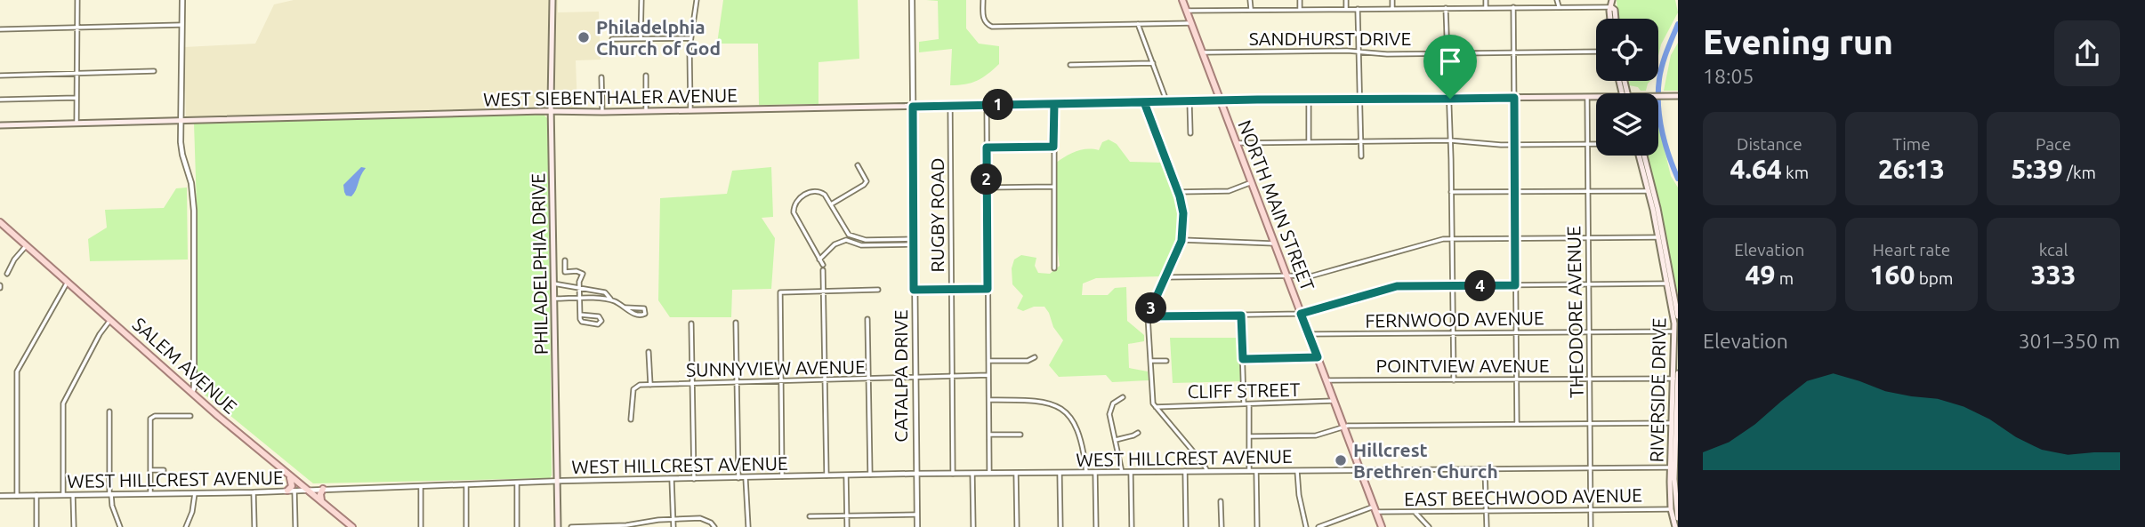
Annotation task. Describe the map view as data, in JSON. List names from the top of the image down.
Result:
{
  "streets": {
    "main road": [
      "WEST SIEBENTHALER AVENUE",
      "NORTH MAIN STREET",
      "PHILADELPHIA DRIVE",
      "SALEM AVENUE",
      "RIVERSIDE DRIVE"
    ],
    "street": [
      "SANDHURST DRIVE",
      "RUGBY ROAD",
      "THEODORE AVENUE",
      "FERNWOOD AVENUE",
      "POINTVIEW AVENUE",
      "SUNNYVIEW AVENUE",
      "CATALPA DRIVE",
      "CLIFF STREET",
      "WEST HILLCREST AVENUE",
      "EAST BEECHWOOD AVENUE"
    ]
  },
  "crossings": [
    ["SANDHURST DRIVE", "NORTH MAIN STREET"],
    ["WEST SIEBENTHALER AVENUE", "NORTH MAIN STREET"],
    ["WEST SIEBENTHALER AVENUE", "RUGBY ROAD"],
    ["WEST SIEBENTHALER AVENUE", "PHILADELPHIA DRIVE"],
    ["WEST SIEBENTHALER AVENUE", "THEODORE AVENUE"],
    ["WEST SIEBENTHALER AVENUE", "CATALPA DRIVE"],
    ["NORTH MAIN STREET", "FERNWOOD AVENUE"],
    ["NORTH MAIN STREET", "POINTVIEW AVENUE"],
    ["NORTH MAIN STREET", "CLIFF STREET"],
    ["NORTH MAIN STREET", "WEST HILLCREST AVENUE"],
    ["NORTH MAIN STREET", "EAST BEECHWOOD AVENUE"],
    ["RUGBY ROAD", "SUNNYVIEW AVENUE"],
    ["RUGBY ROAD", "WEST HILLCREST AVENUE"],
    ["PHILADELPHIA DRIVE", "WEST HILLCREST AVENUE"],
    ["THEODORE AVENUE", "FERNWOOD AVENUE"],
    ["THEODORE AVENUE", "POINTVIEW AVENUE"],
    ["THEODORE AVENUE", "EAST BEECHWOOD AVENUE"],
    ["FERNWOOD AVENUE", "RIVERSIDE DRIVE"],
    ["SALEM AVENUE", "WEST HILLCREST AVENUE"],
    ["POINTVIEW AVENUE", "RIVERSIDE DRIVE"],
    ["SUNNYVIEW AVENUE", "CATALPA DRIVE"],
    ["CATALPA DRIVE", "WEST HILLCREST AVENUE"],
    ["RIVERSIDE DRIVE", "EAST BEECHWOOD AVENUE"]
  ],
  "places": ["Philadelphia Church of God", "Hillcrest Brethren Church"],
  "page": {
    "heading": ["Evening run", "18:05"],
    "pins": [
      "1",
      "2",
      "4",
      "3"
    ],
    "stats": [
      ["Distance", "4.64 km"],
      ["Time", "26:13"],
      ["Pace", "5:39 /km"],
      ["Elevation", "49 m"],
      ["Heart rate", "160 bpm"],
      ["kcal", "333"]
    ],
    "chart": ["Elevation", "301–350 m"]
  }
}
